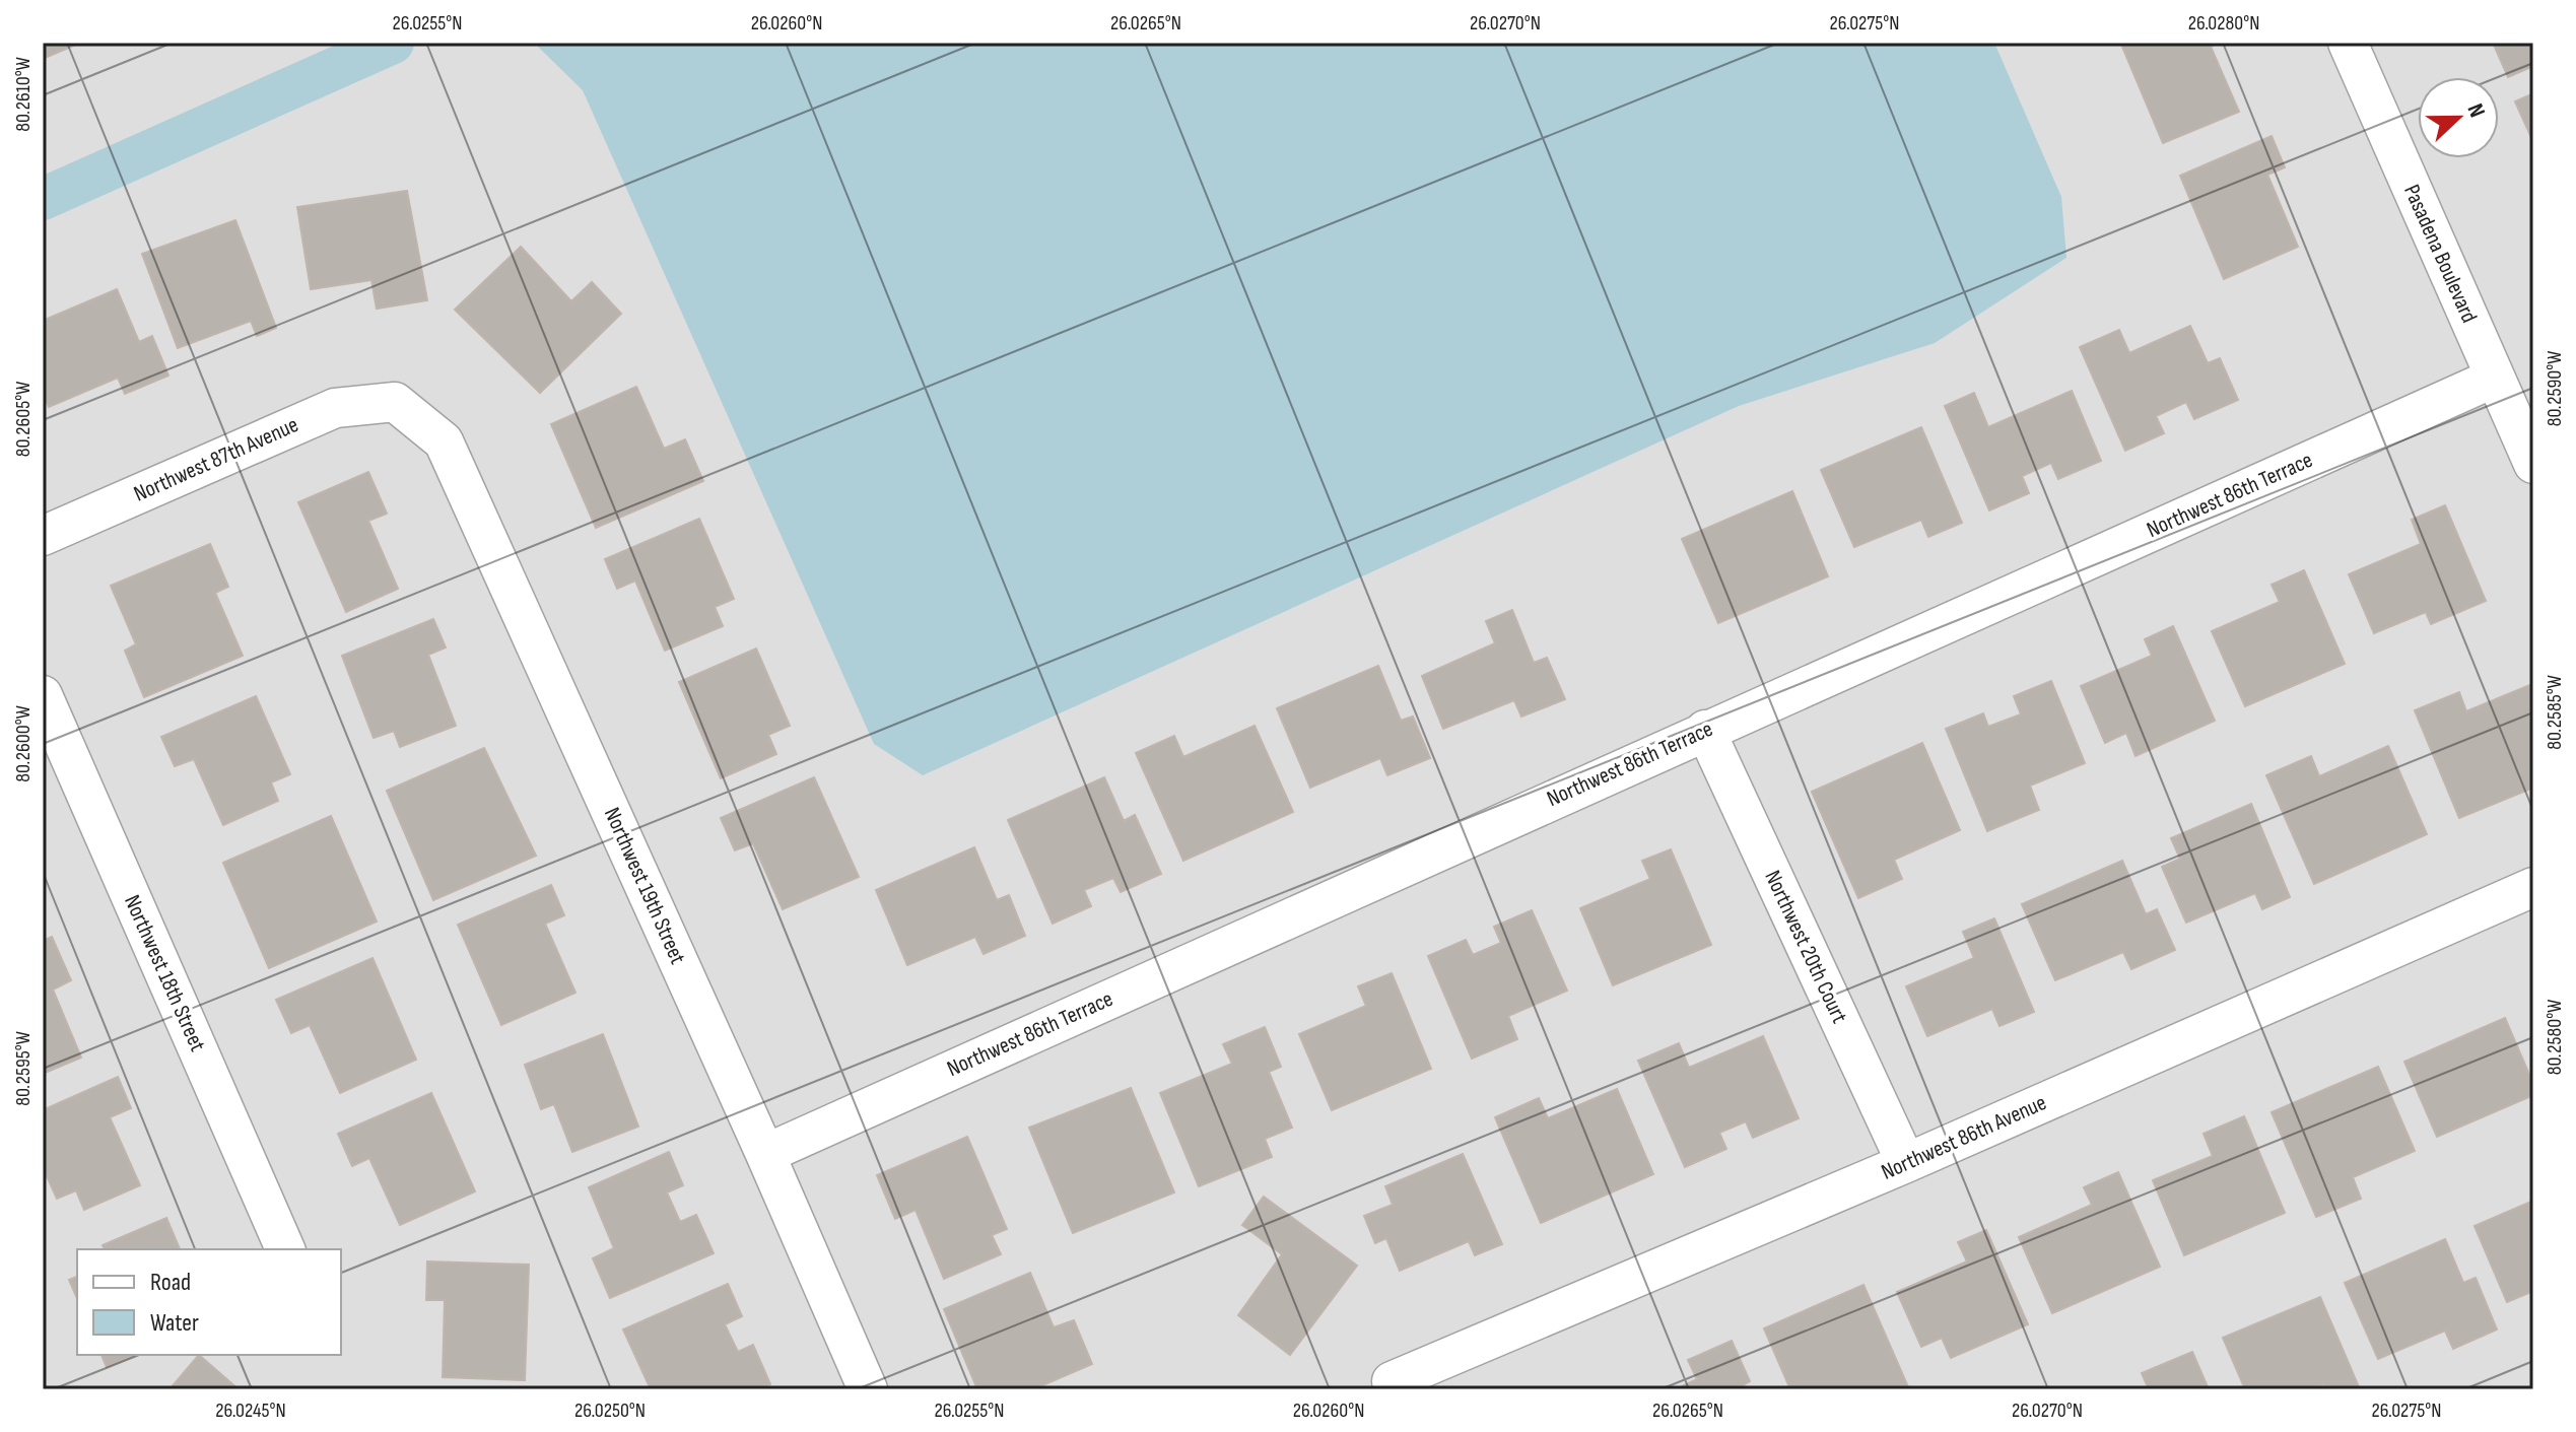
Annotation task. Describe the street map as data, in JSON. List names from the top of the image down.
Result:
{
  "streets": {
    "street": [
      "Pasadena Boulevard",
      "Northwest 87th Avenue",
      "Northwest 86th Terrace",
      "Northwest 19th Street",
      "Northwest 20th Court",
      "Northwest 18th Street",
      "Northwest 86th Avenue"
    ]
  },
  "crossings": [
    ["Pasadena Boulevard", "Northwest 86th Terrace"],
    ["Northwest 87th Avenue", "Northwest 19th Street"],
    ["Northwest 86th Terrace", "Northwest 19th Street"],
    ["Northwest 86th Terrace", "Northwest 20th Court"],
    ["Northwest 20th Court", "Northwest 86th Avenue"]
  ],
  "legend": ["Road", "Water"],
  "north": "right",
  "coordinates": [
    "26.0255°N",
    "26.0260°N",
    "26.0265°N",
    "26.0270°N",
    "26.0275°N",
    "26.0280°N",
    "80.2610°W",
    "80.2590°W",
    "80.2605°W",
    "80.2585°W",
    "80.2600°W",
    "80.2580°W",
    "80.2595°W",
    "26.0245°N",
    "26.0250°N"
  ]
}
